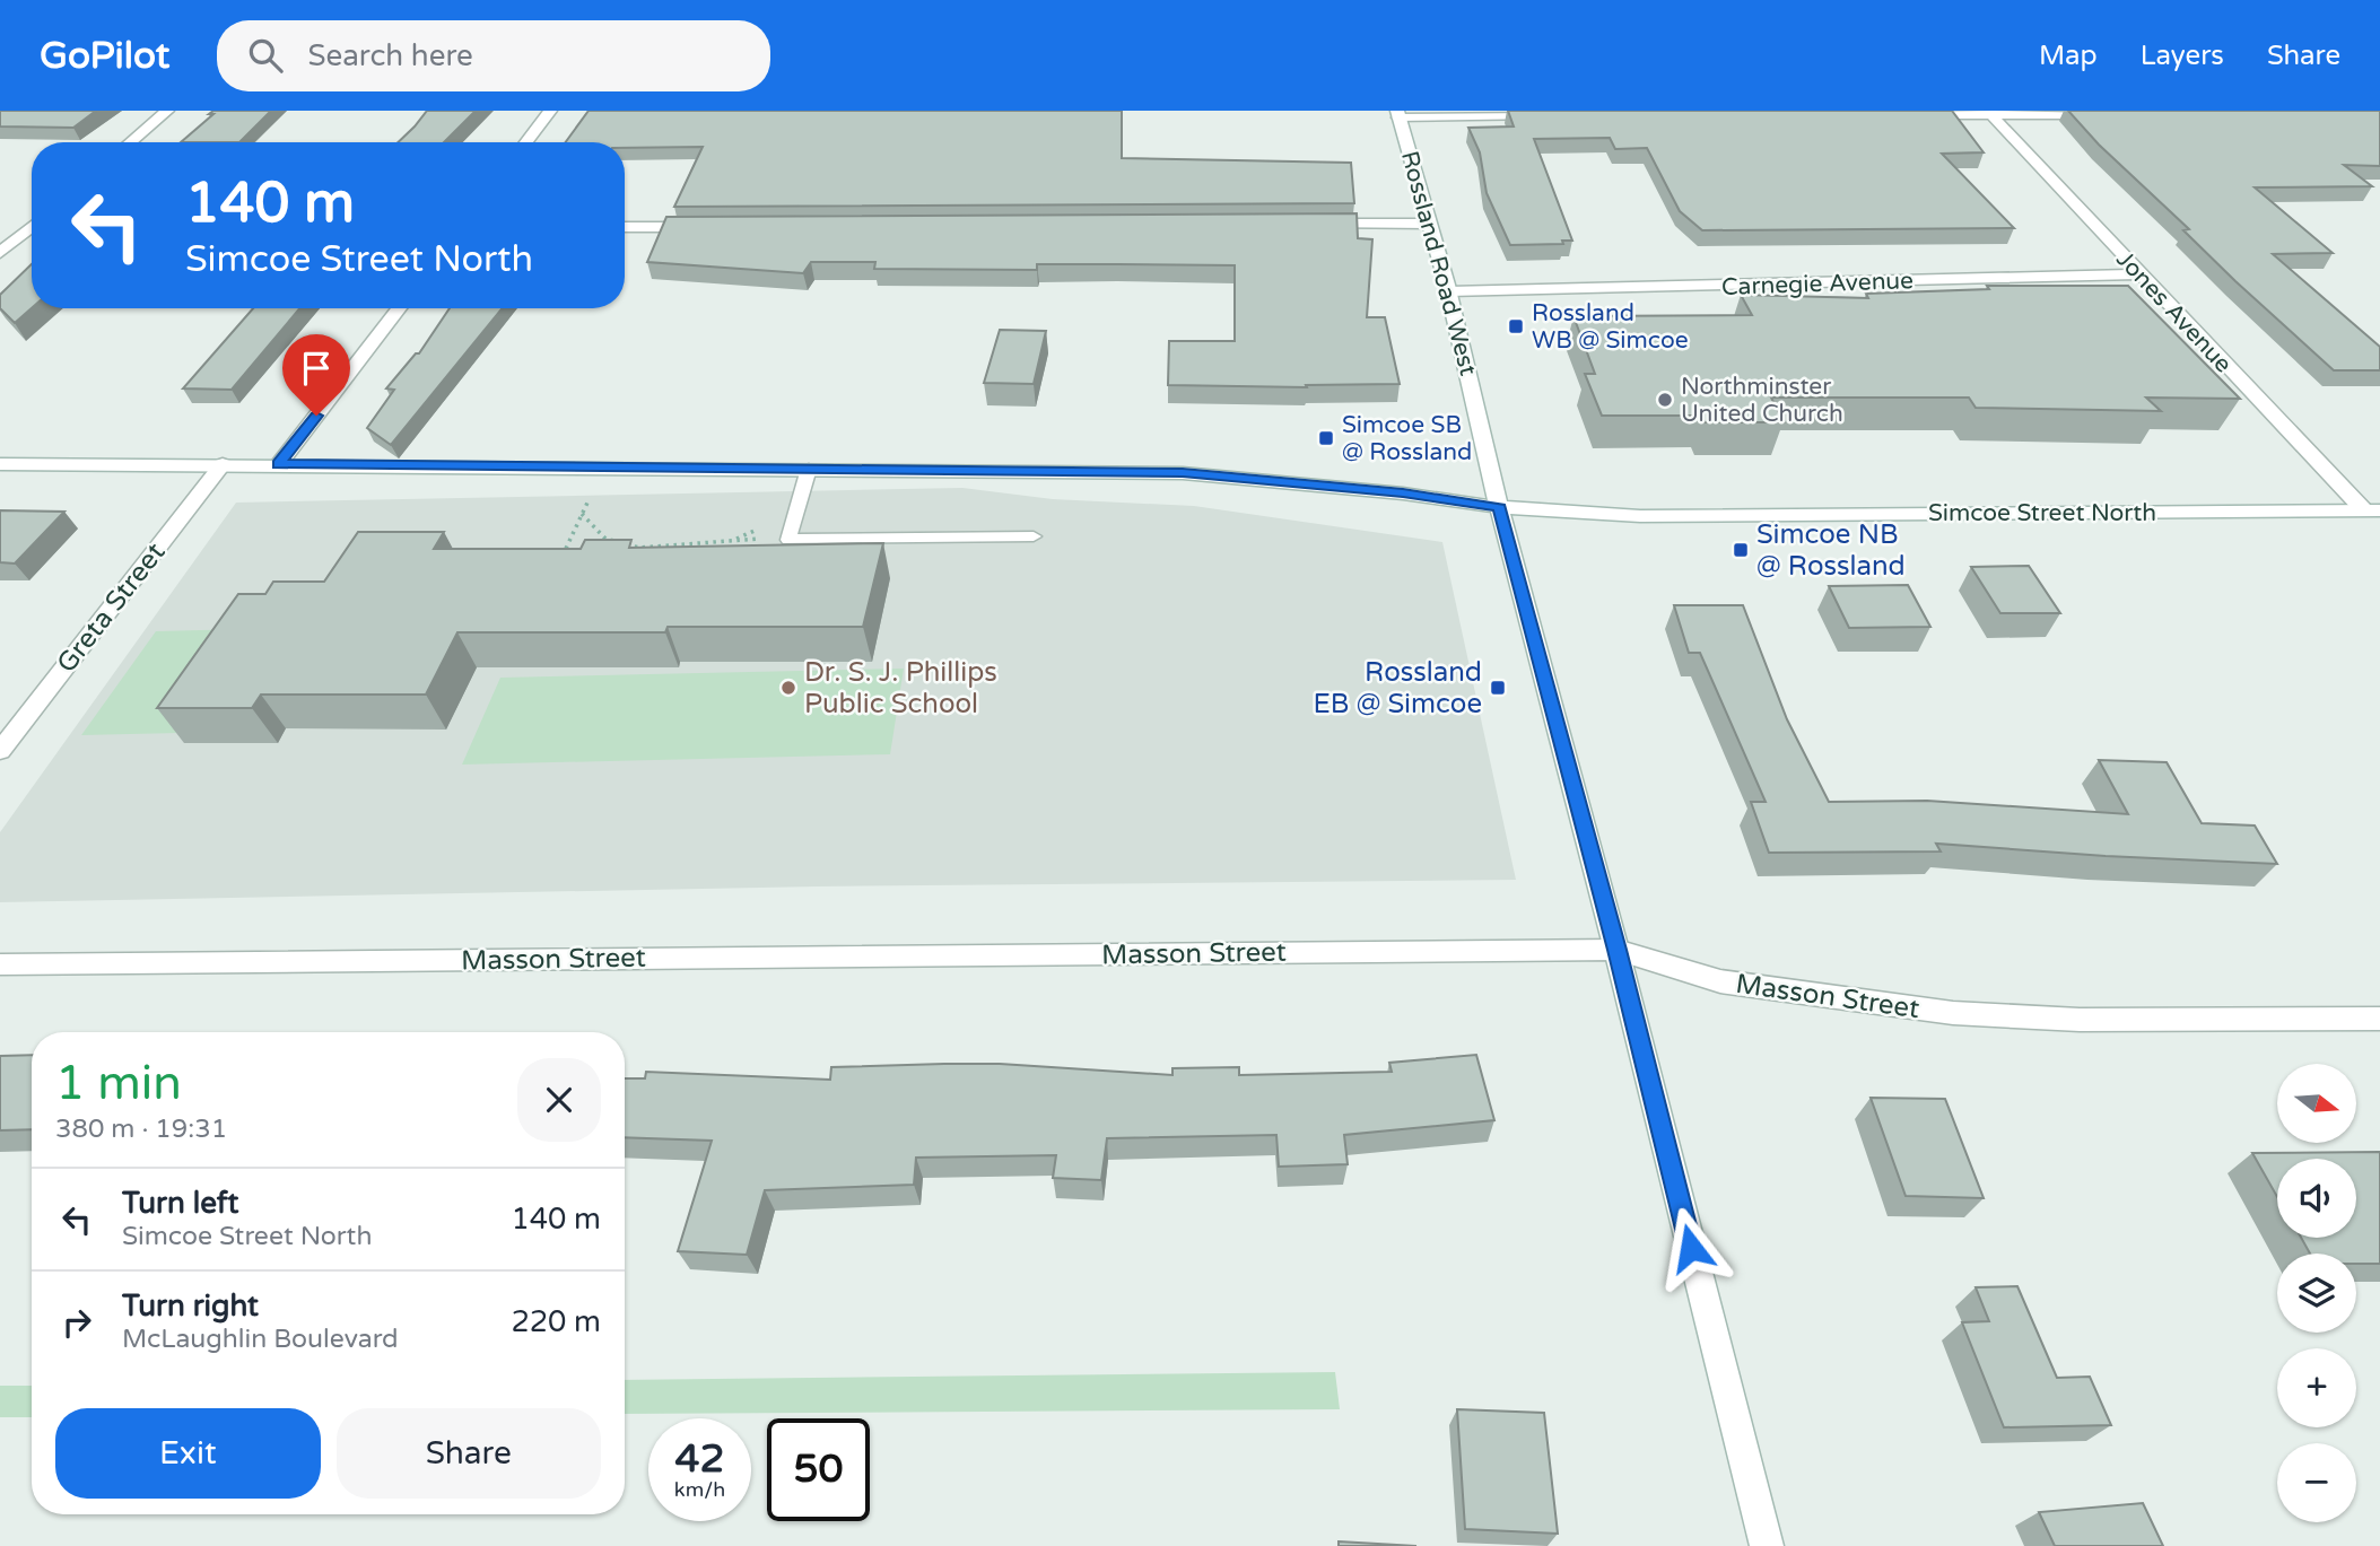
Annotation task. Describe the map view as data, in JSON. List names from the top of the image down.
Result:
{
  "streets": {
    "street": [
      "Rossland Road West",
      "Carnegie Avenue",
      "Jones Avenue",
      "Simcoe Street North",
      "Greta Street",
      "Masson Street"
    ]
  },
  "crossings": [
    ["Rossland Road West", "Carnegie Avenue"],
    ["Rossland Road West", "Simcoe Street North"],
    ["Rossland Road West", "Masson Street"],
    ["Carnegie Avenue", "Jones Avenue"],
    ["Jones Avenue", "Simcoe Street North"],
    ["Simcoe Street North", "Greta Street"]
  ],
  "places": {
    "transit": [
      "Rossland WB @ Simcoe",
      "Simcoe SB @ Rossland",
      "Simcoe NB @ Rossland",
      "Rossland EB @ Simcoe"
    ],
    "other": ["Northminster United Church", "Dr. S. J. Phillips Public School"]
  },
  "north": "right",
  "page": {
    "header": "GoPilot",
    "search": "Search here",
    "nav": ["Map", "Layers", "Share"],
    "turn": ["140 m", "Simcoe Street North"],
    "heading": ["1 min", "380 m · 19:31"],
    "map_buttons": ["+", "−"],
    "list": [
      {
        "name": "Turn left",
        "note": "Simcoe Street North",
        "value": "140 m"
      },
      {
        "name": "Turn right",
        "note": "McLaughlin Boulevard",
        "value": "220 m"
      }
    ],
    "buttons": ["Exit", "Share"],
    "speed": "42 km/h",
    "limit": "50"
  }
}
